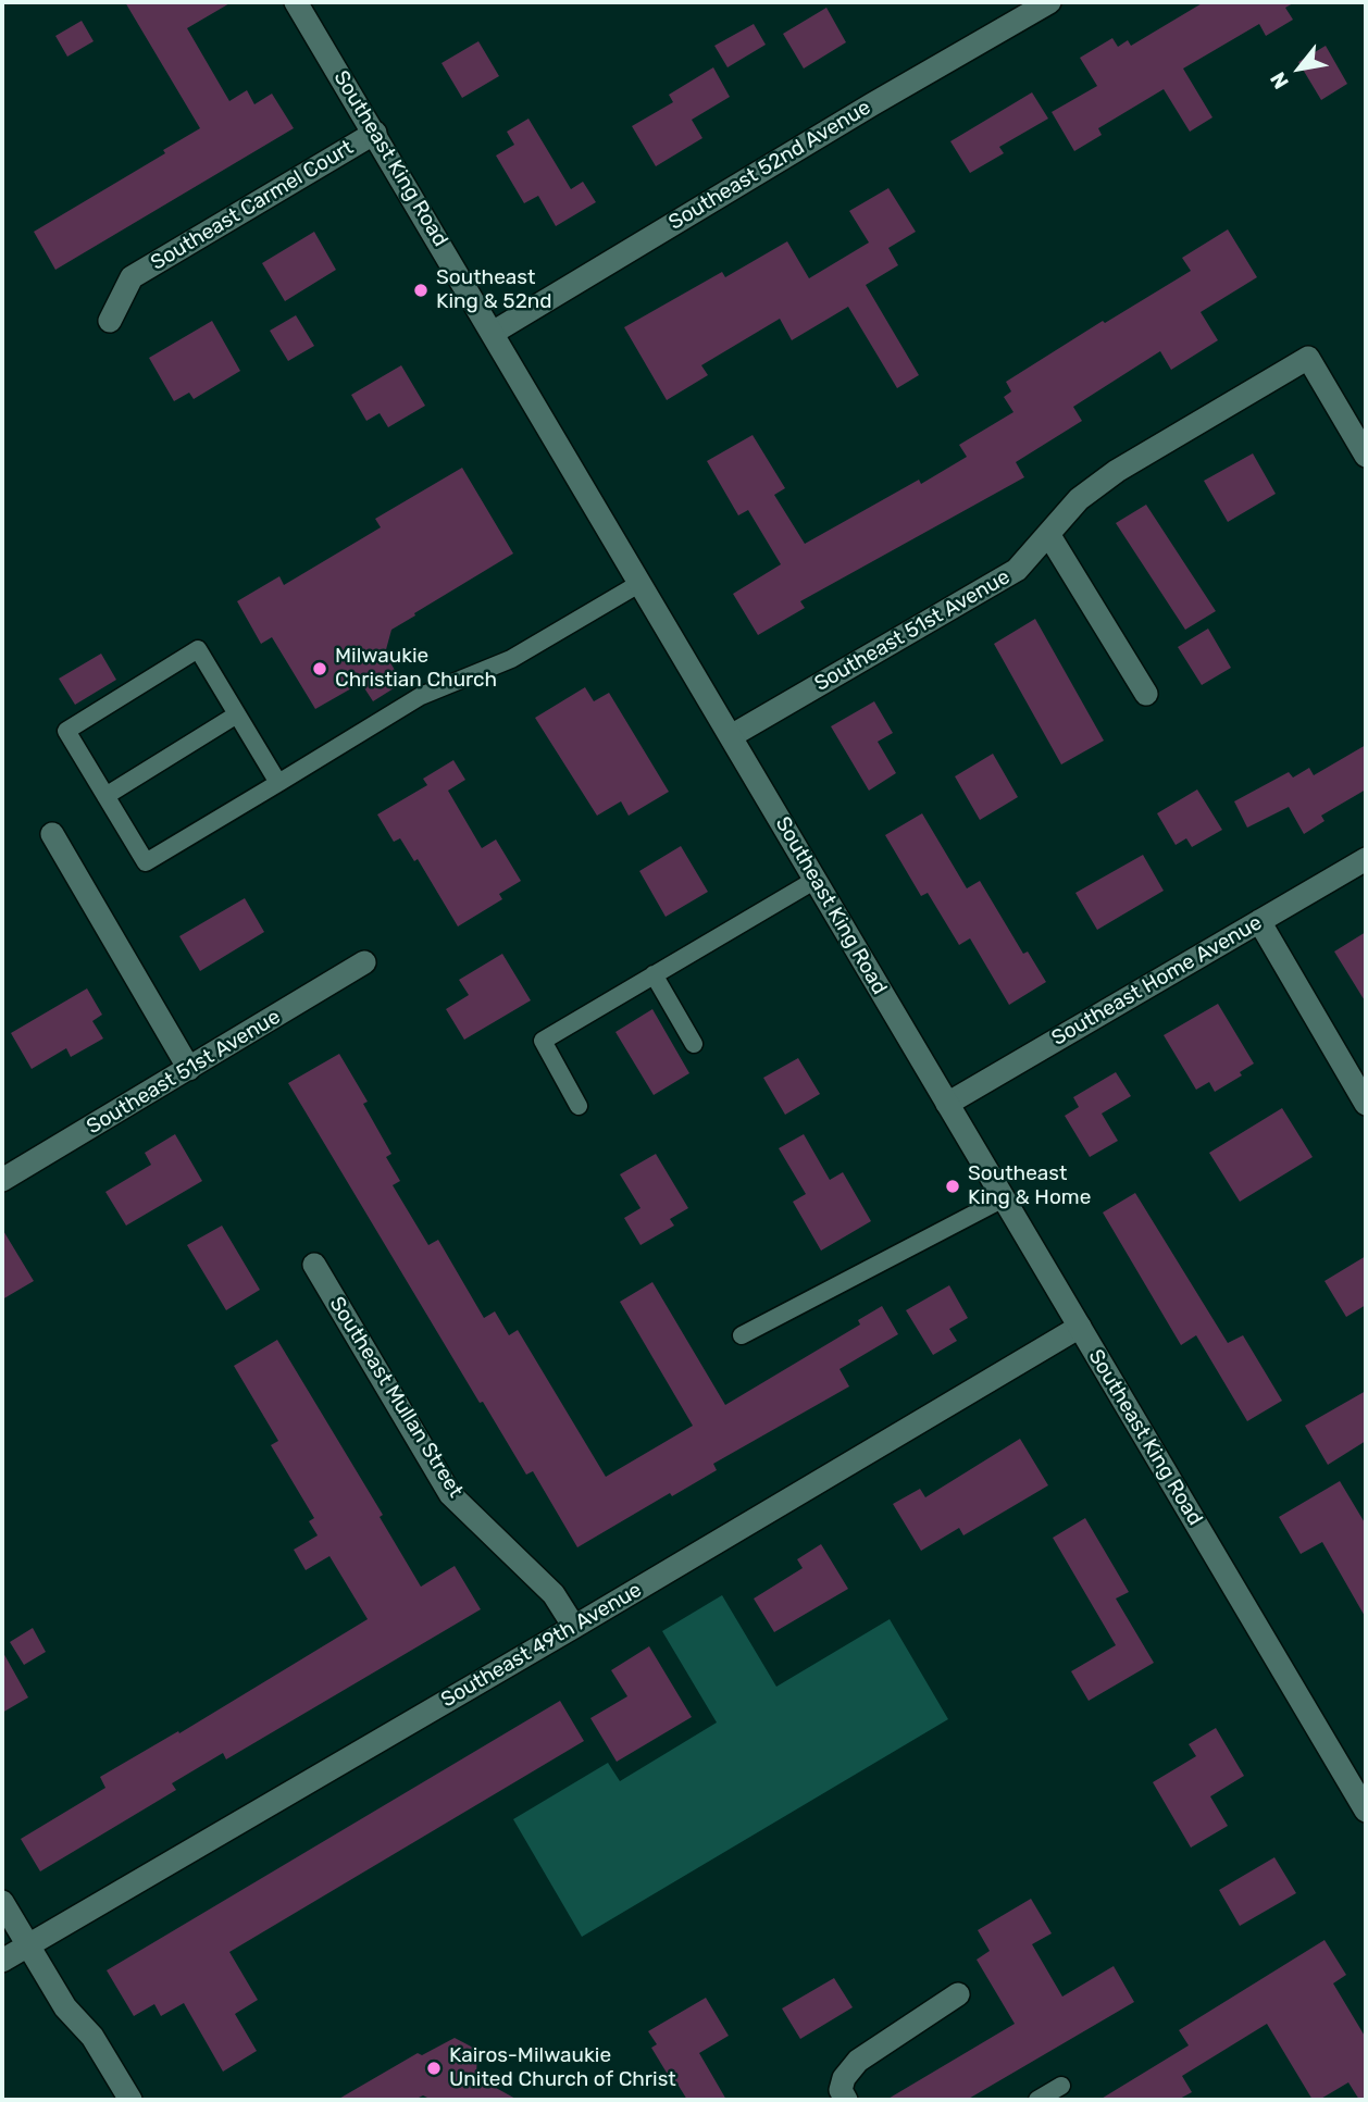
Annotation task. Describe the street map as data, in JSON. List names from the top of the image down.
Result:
{
  "streets": {
    "street": [
      "Southeast King Road",
      "Southeast 52nd Avenue",
      "Southeast Carmel Court",
      "Southeast 51st Avenue",
      "Southeast Home Avenue",
      "Southeast Mullan Street",
      "Southeast 49th Avenue"
    ]
  },
  "crossings": [
    ["Southeast King Road", "Southeast 52nd Avenue"],
    ["Southeast King Road", "Southeast Carmel Court"],
    ["Southeast King Road", "Southeast 51st Avenue"],
    ["Southeast King Road", "Southeast Home Avenue"],
    ["Southeast King Road", "Southeast 49th Avenue"],
    ["Southeast Mullan Street", "Southeast 49th Avenue"]
  ],
  "places": [
    "Southeast King & 52nd",
    "Milwaukie Christian Church",
    "Southeast King & Home",
    "Kairos-Milwaukie United Church of Christ"
  ],
  "north": "bottom left"
}
